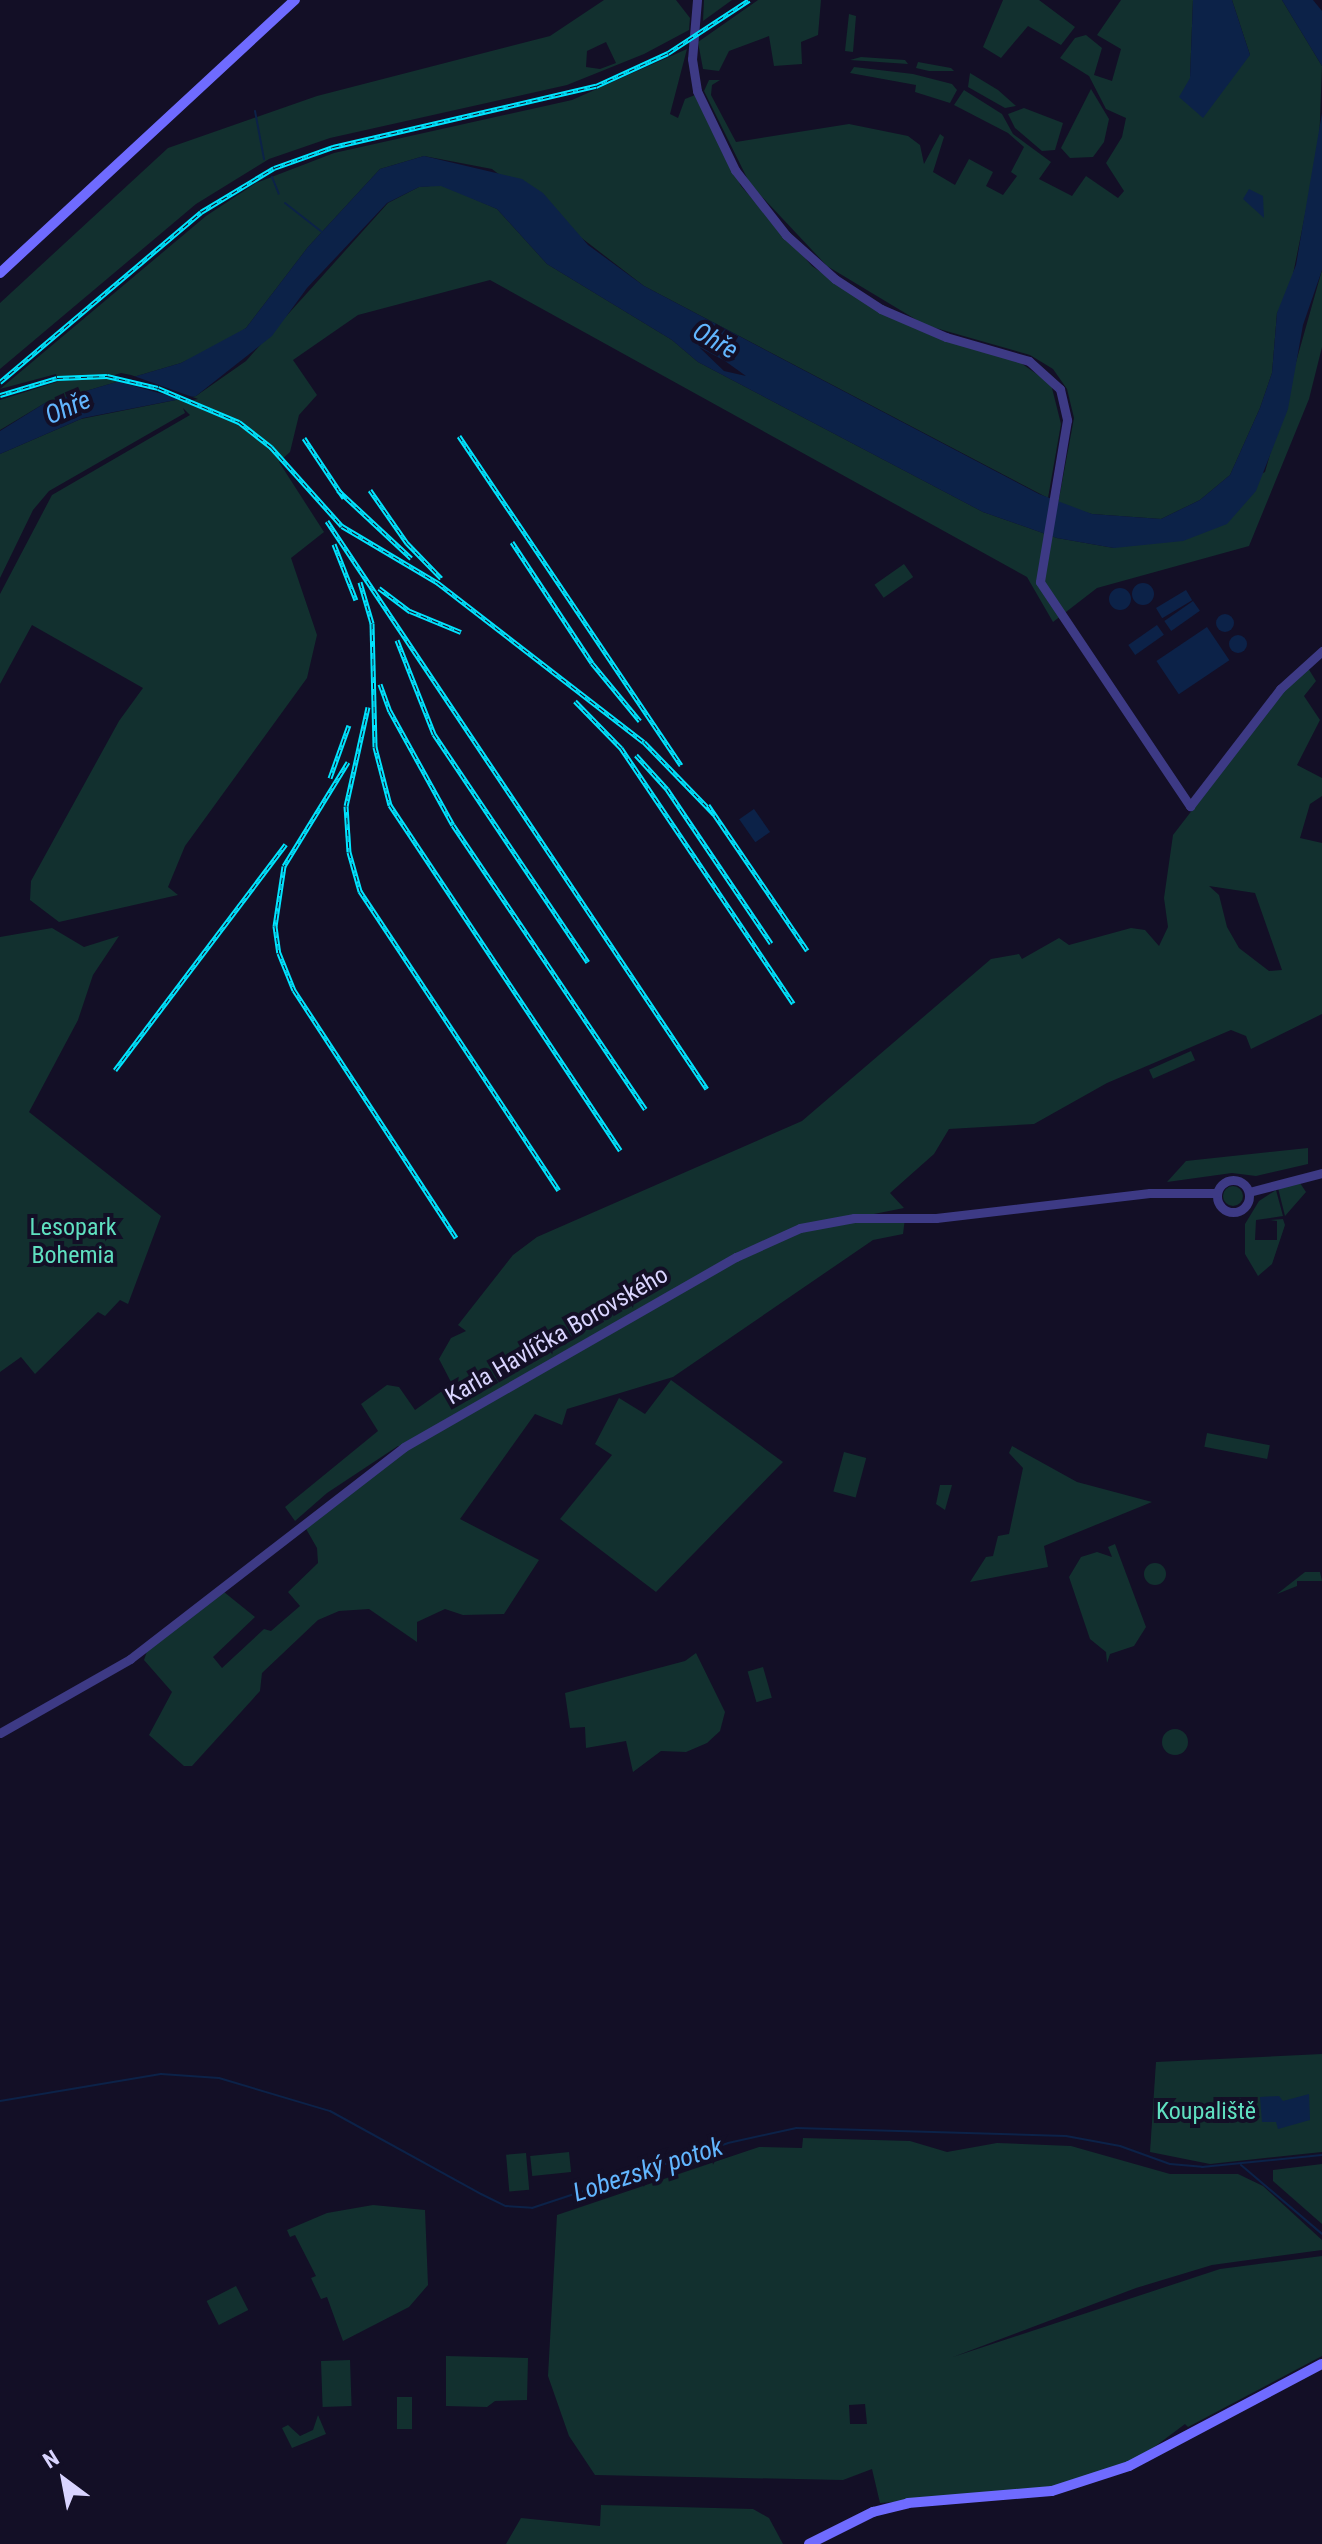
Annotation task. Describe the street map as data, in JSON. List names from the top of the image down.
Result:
{
  "streets": {
    "street": ["Karla Havlíčka Borovského"]
  },
  "water": ["Ohře", "Lobezský potok"],
  "parks": ["Lesopark Bohemia", "Koupaliště"],
  "north": "top left"
}
